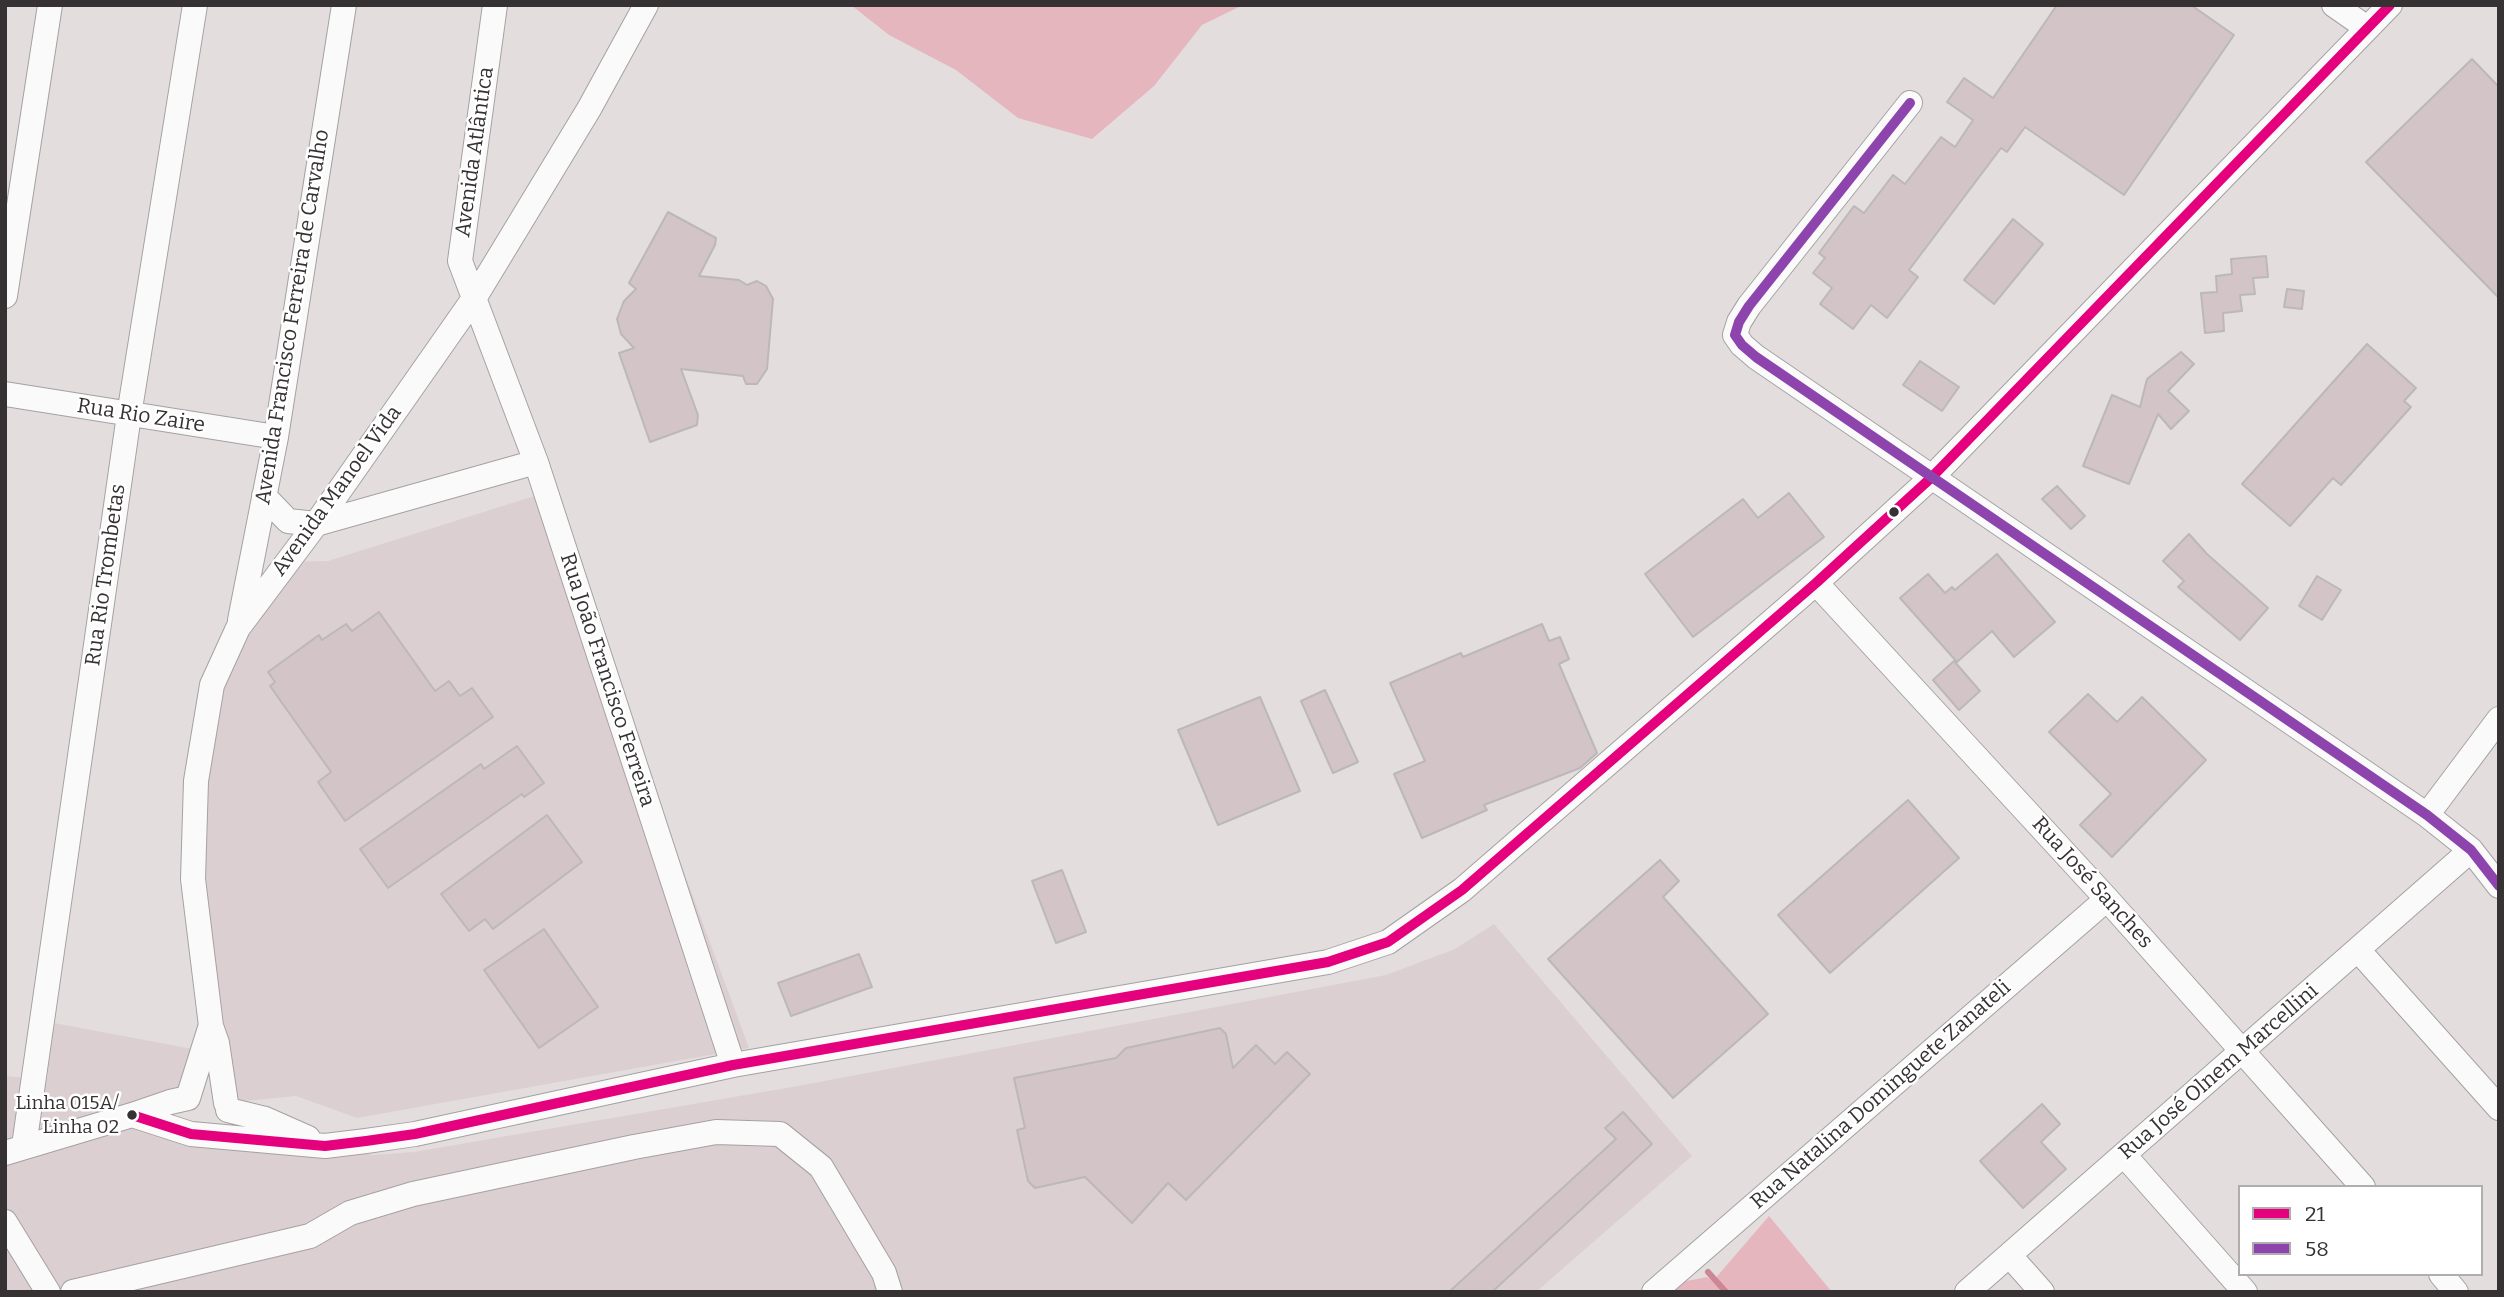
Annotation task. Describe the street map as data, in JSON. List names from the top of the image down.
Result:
{
  "streets": {
    "street": [
      "Avenida Atlântica",
      "Avenida Francisco Ferreira de Carvalho",
      "Rua Rio Zaire",
      "Avenida Manoel Vida",
      "Rua Rio Trombetas",
      "Rua João Francisco Ferreira",
      "Rua José Sanches",
      "Rua José Olnem Marcellini",
      "Rua Natalina Dominguete Zanateli"
    ]
  },
  "crossings": [
    ["Avenida Atlântica", "Avenida Manoel Vida"],
    ["Avenida Atlântica", "Rua João Francisco Ferreira"],
    ["Avenida Francisco Ferreira de Carvalho", "Rua Rio Zaire"],
    ["Avenida Francisco Ferreira de Carvalho", "Avenida Manoel Vida"],
    ["Rua Rio Zaire", "Rua Rio Trombetas"],
    ["Avenida Manoel Vida", "Rua João Francisco Ferreira"],
    ["Rua José Sanches", "Rua José Olnem Marcellini"],
    ["Rua José Sanches", "Rua Natalina Dominguete Zanateli"]
  ],
  "places": ["Linha 015A/ Linha 02"],
  "lines": ["transit line 21", "transit line 58"],
  "legend": ["21", "58"]
}
